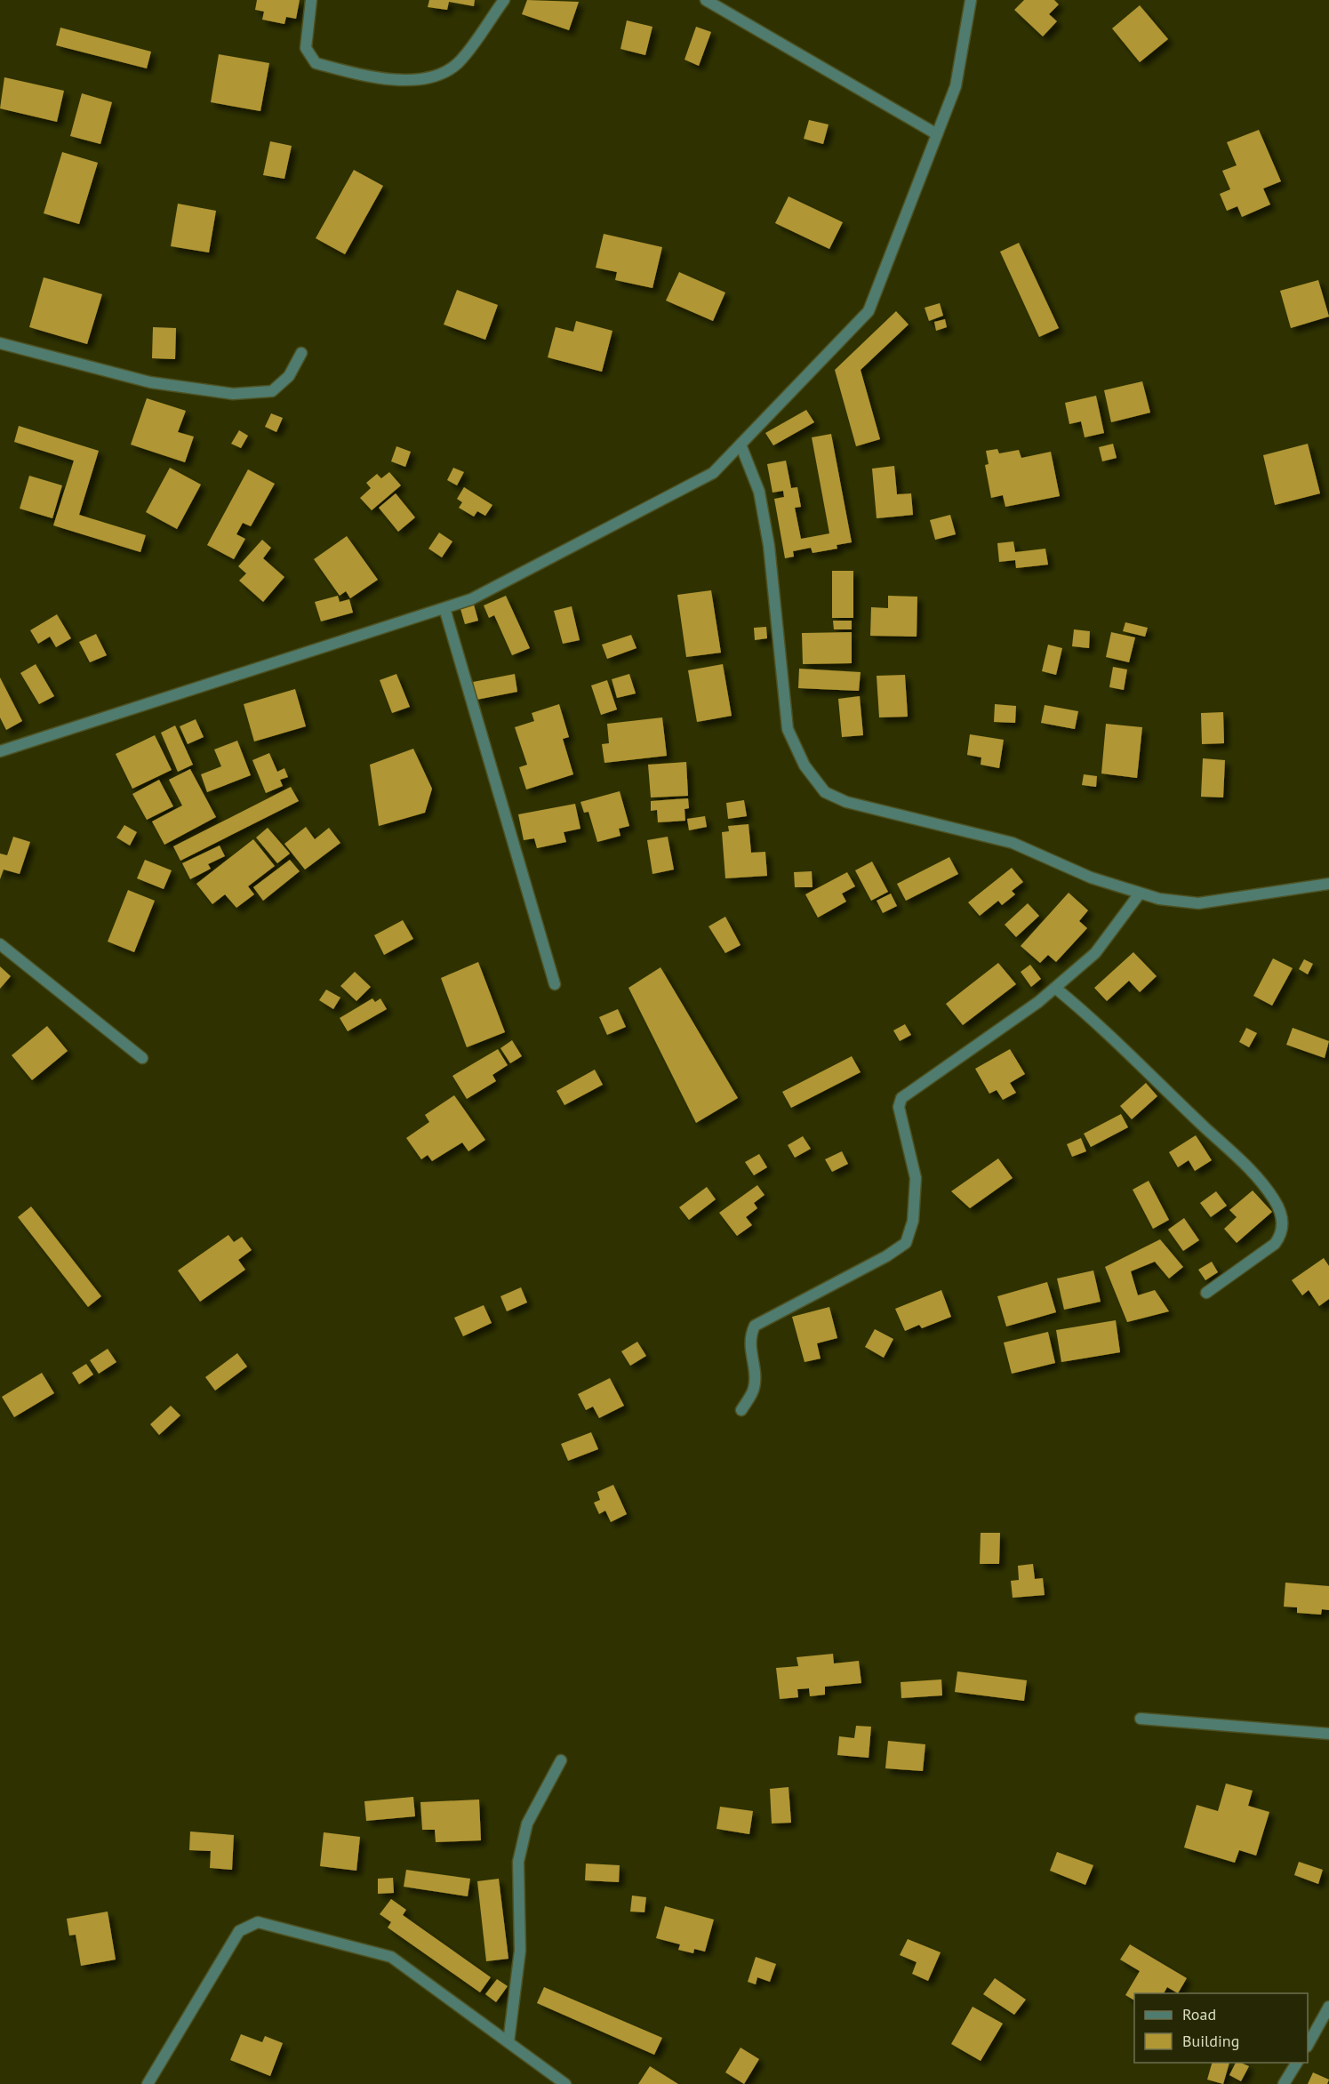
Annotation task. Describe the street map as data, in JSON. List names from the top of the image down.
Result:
{
  "legend": ["Road", "Building"]
}
